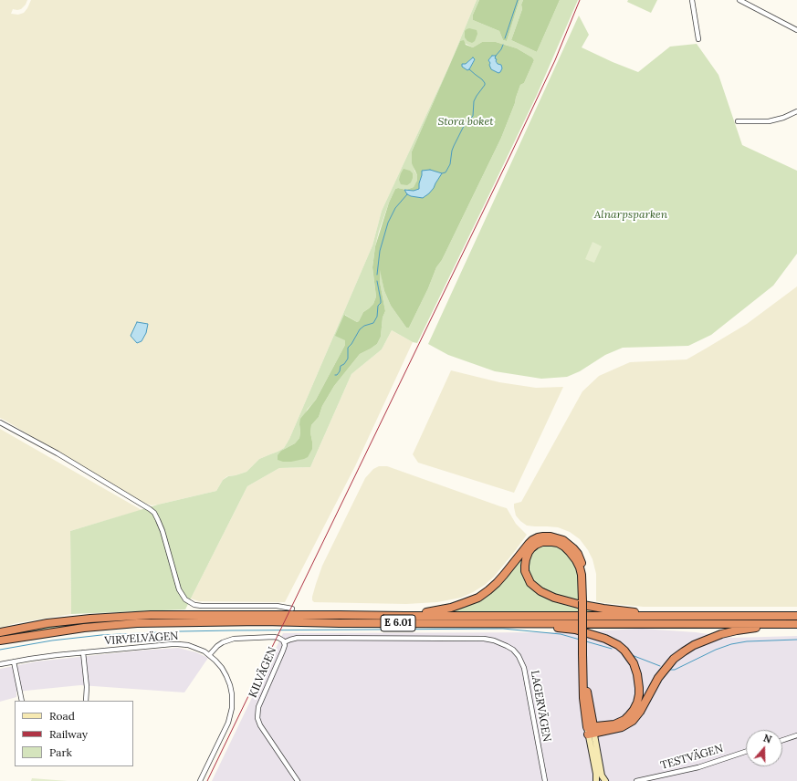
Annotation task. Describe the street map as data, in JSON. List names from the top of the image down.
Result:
{
  "streets": {
    "highway": ["E 6.01"],
    "street": [
      "VIRVELVÄGEN",
      "KILVÄGEN",
      "LAGERVÄGEN",
      "TESTVÄGEN"
    ]
  },
  "crossings": [
    ["VIRVELVÄGEN", "KILVÄGEN"],
    ["KILVÄGEN", "LAGERVÄGEN"]
  ],
  "parks": ["Stora boket", "Alnarpsparken"],
  "legend": ["Road", "Railway", "Park"],
  "north": "top"
}
